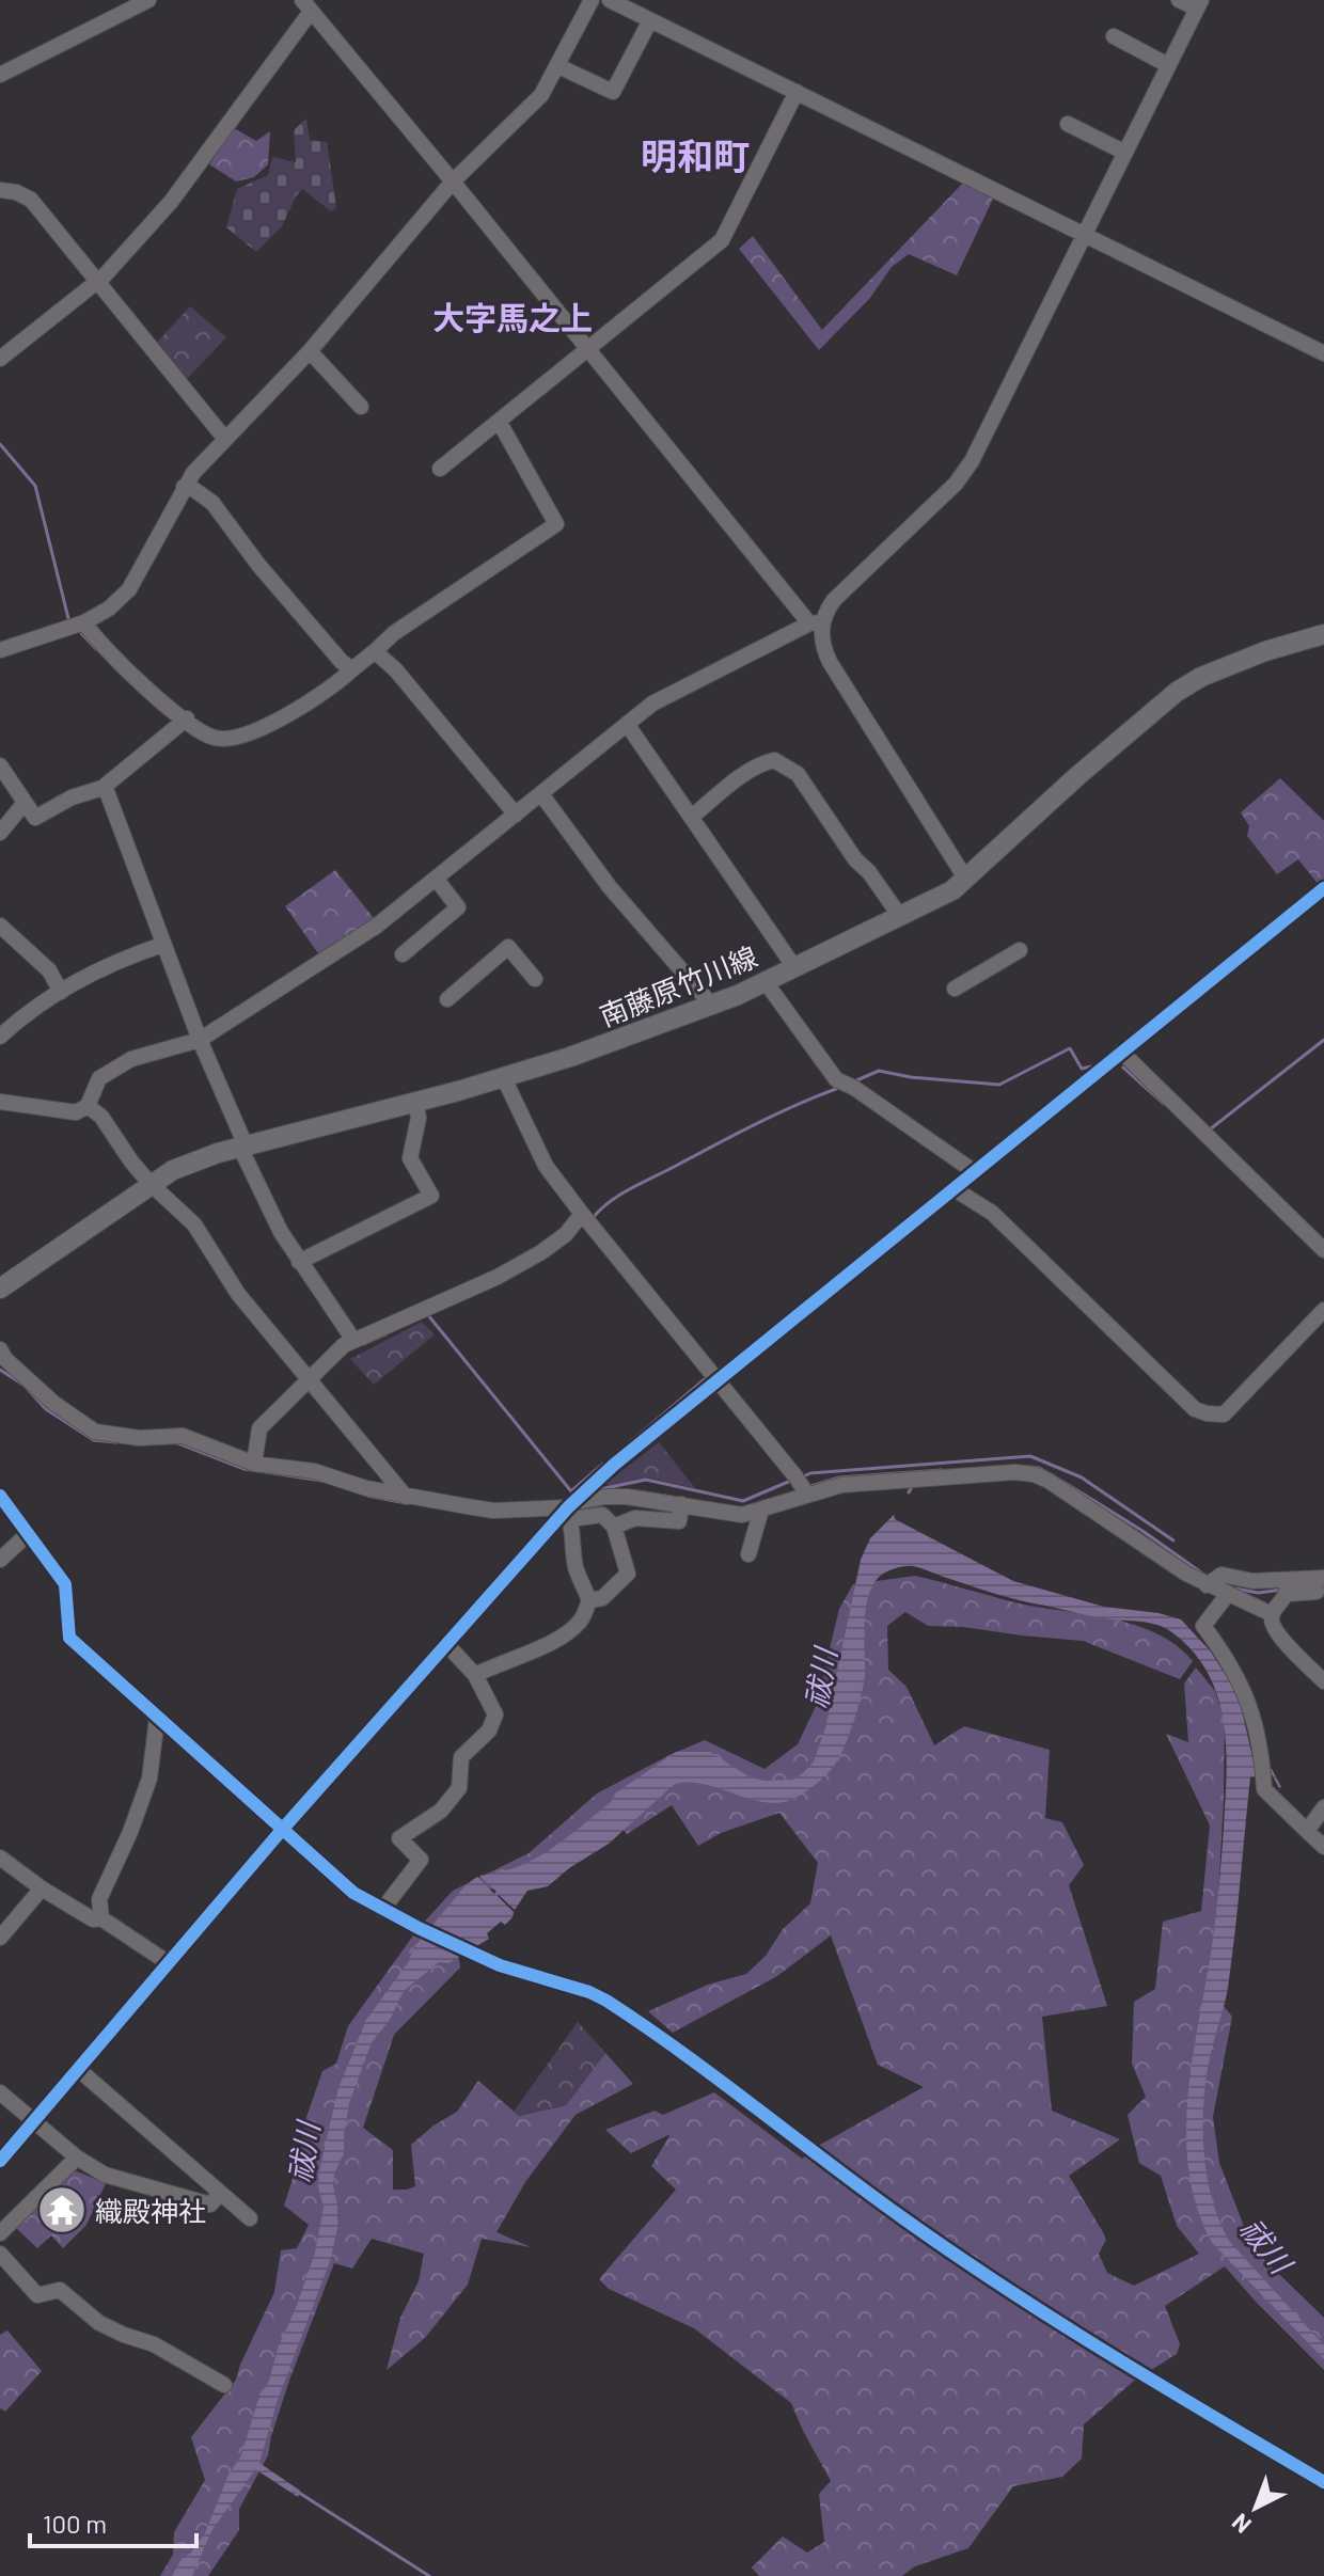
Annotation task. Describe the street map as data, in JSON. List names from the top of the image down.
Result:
{
  "streets": {
    "main road": ["南藤原竹川線"]
  },
  "districts": ["明和町", "大字馬之上"],
  "water": ["祓川"],
  "places": {
    "temple": ["織殿神社"]
  },
  "scale_bar": "100 m",
  "north": "bottom left"
}
